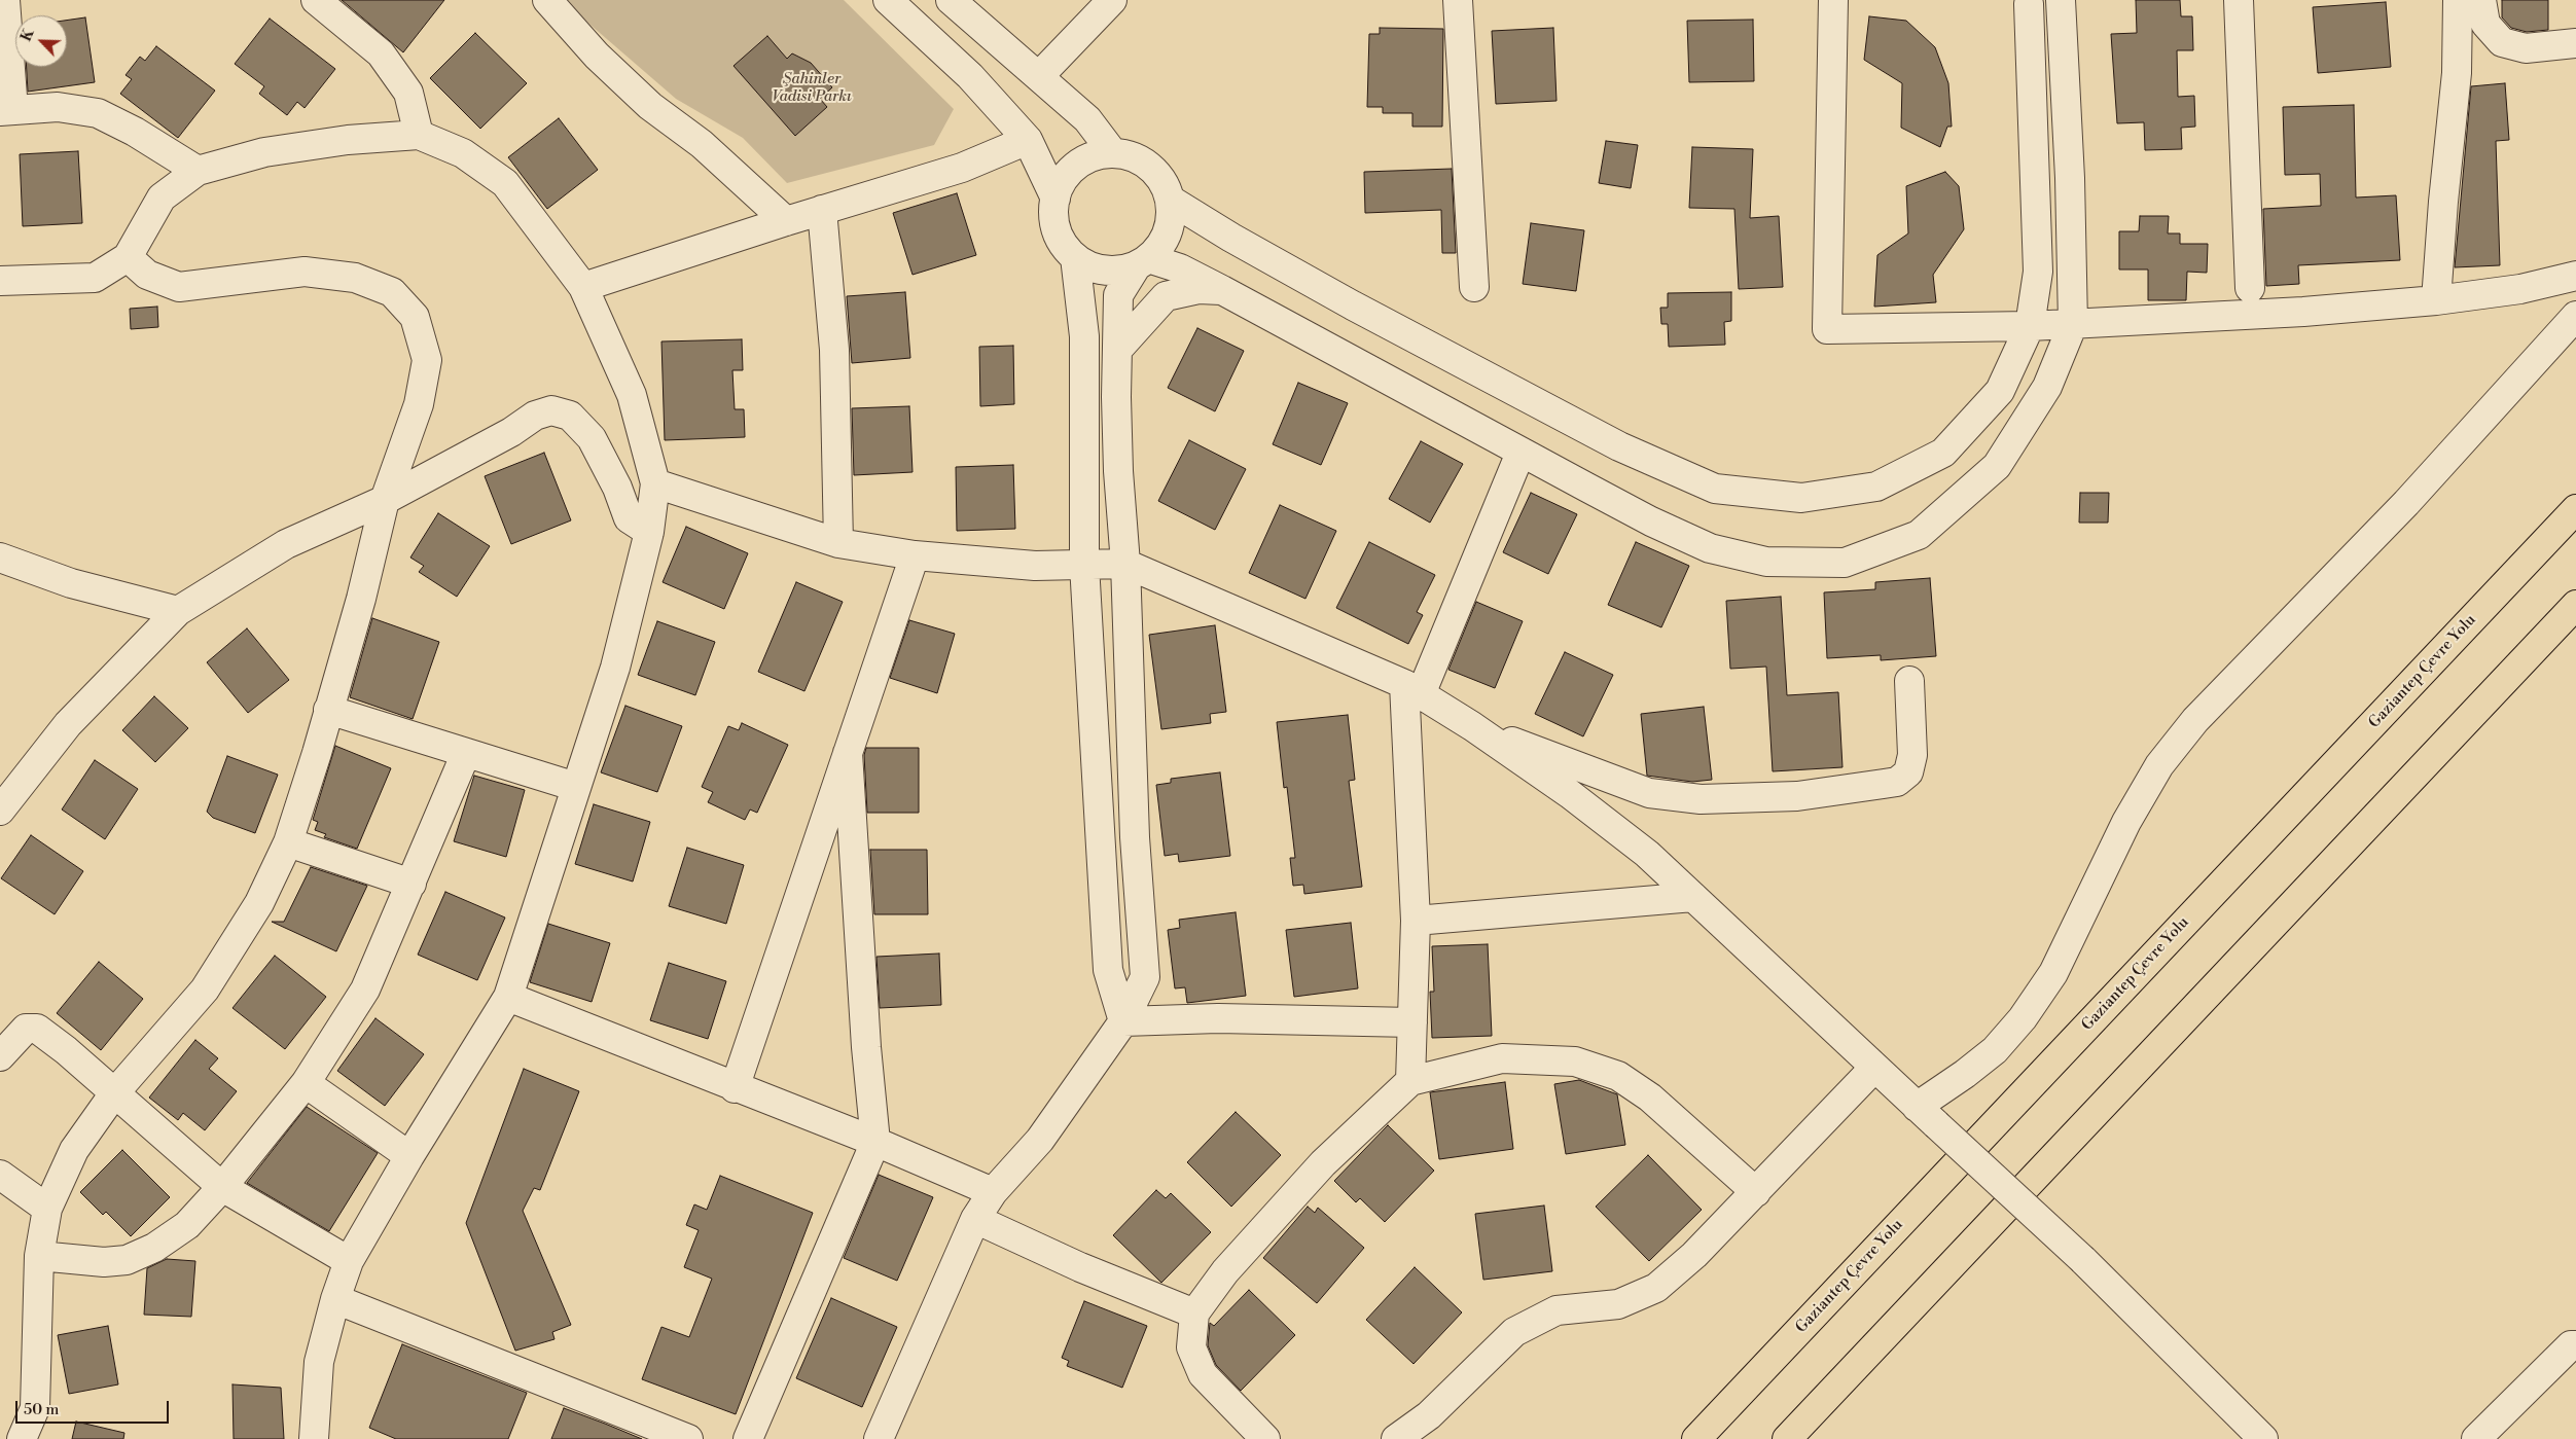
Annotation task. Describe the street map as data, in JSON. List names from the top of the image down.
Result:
{
  "streets": {
    "highway": ["Gaziantep Çevre Yolu"]
  },
  "parks": ["Şahinler Vadisi Parkı"],
  "scale_bar": "50 m",
  "north": "top left"
}
